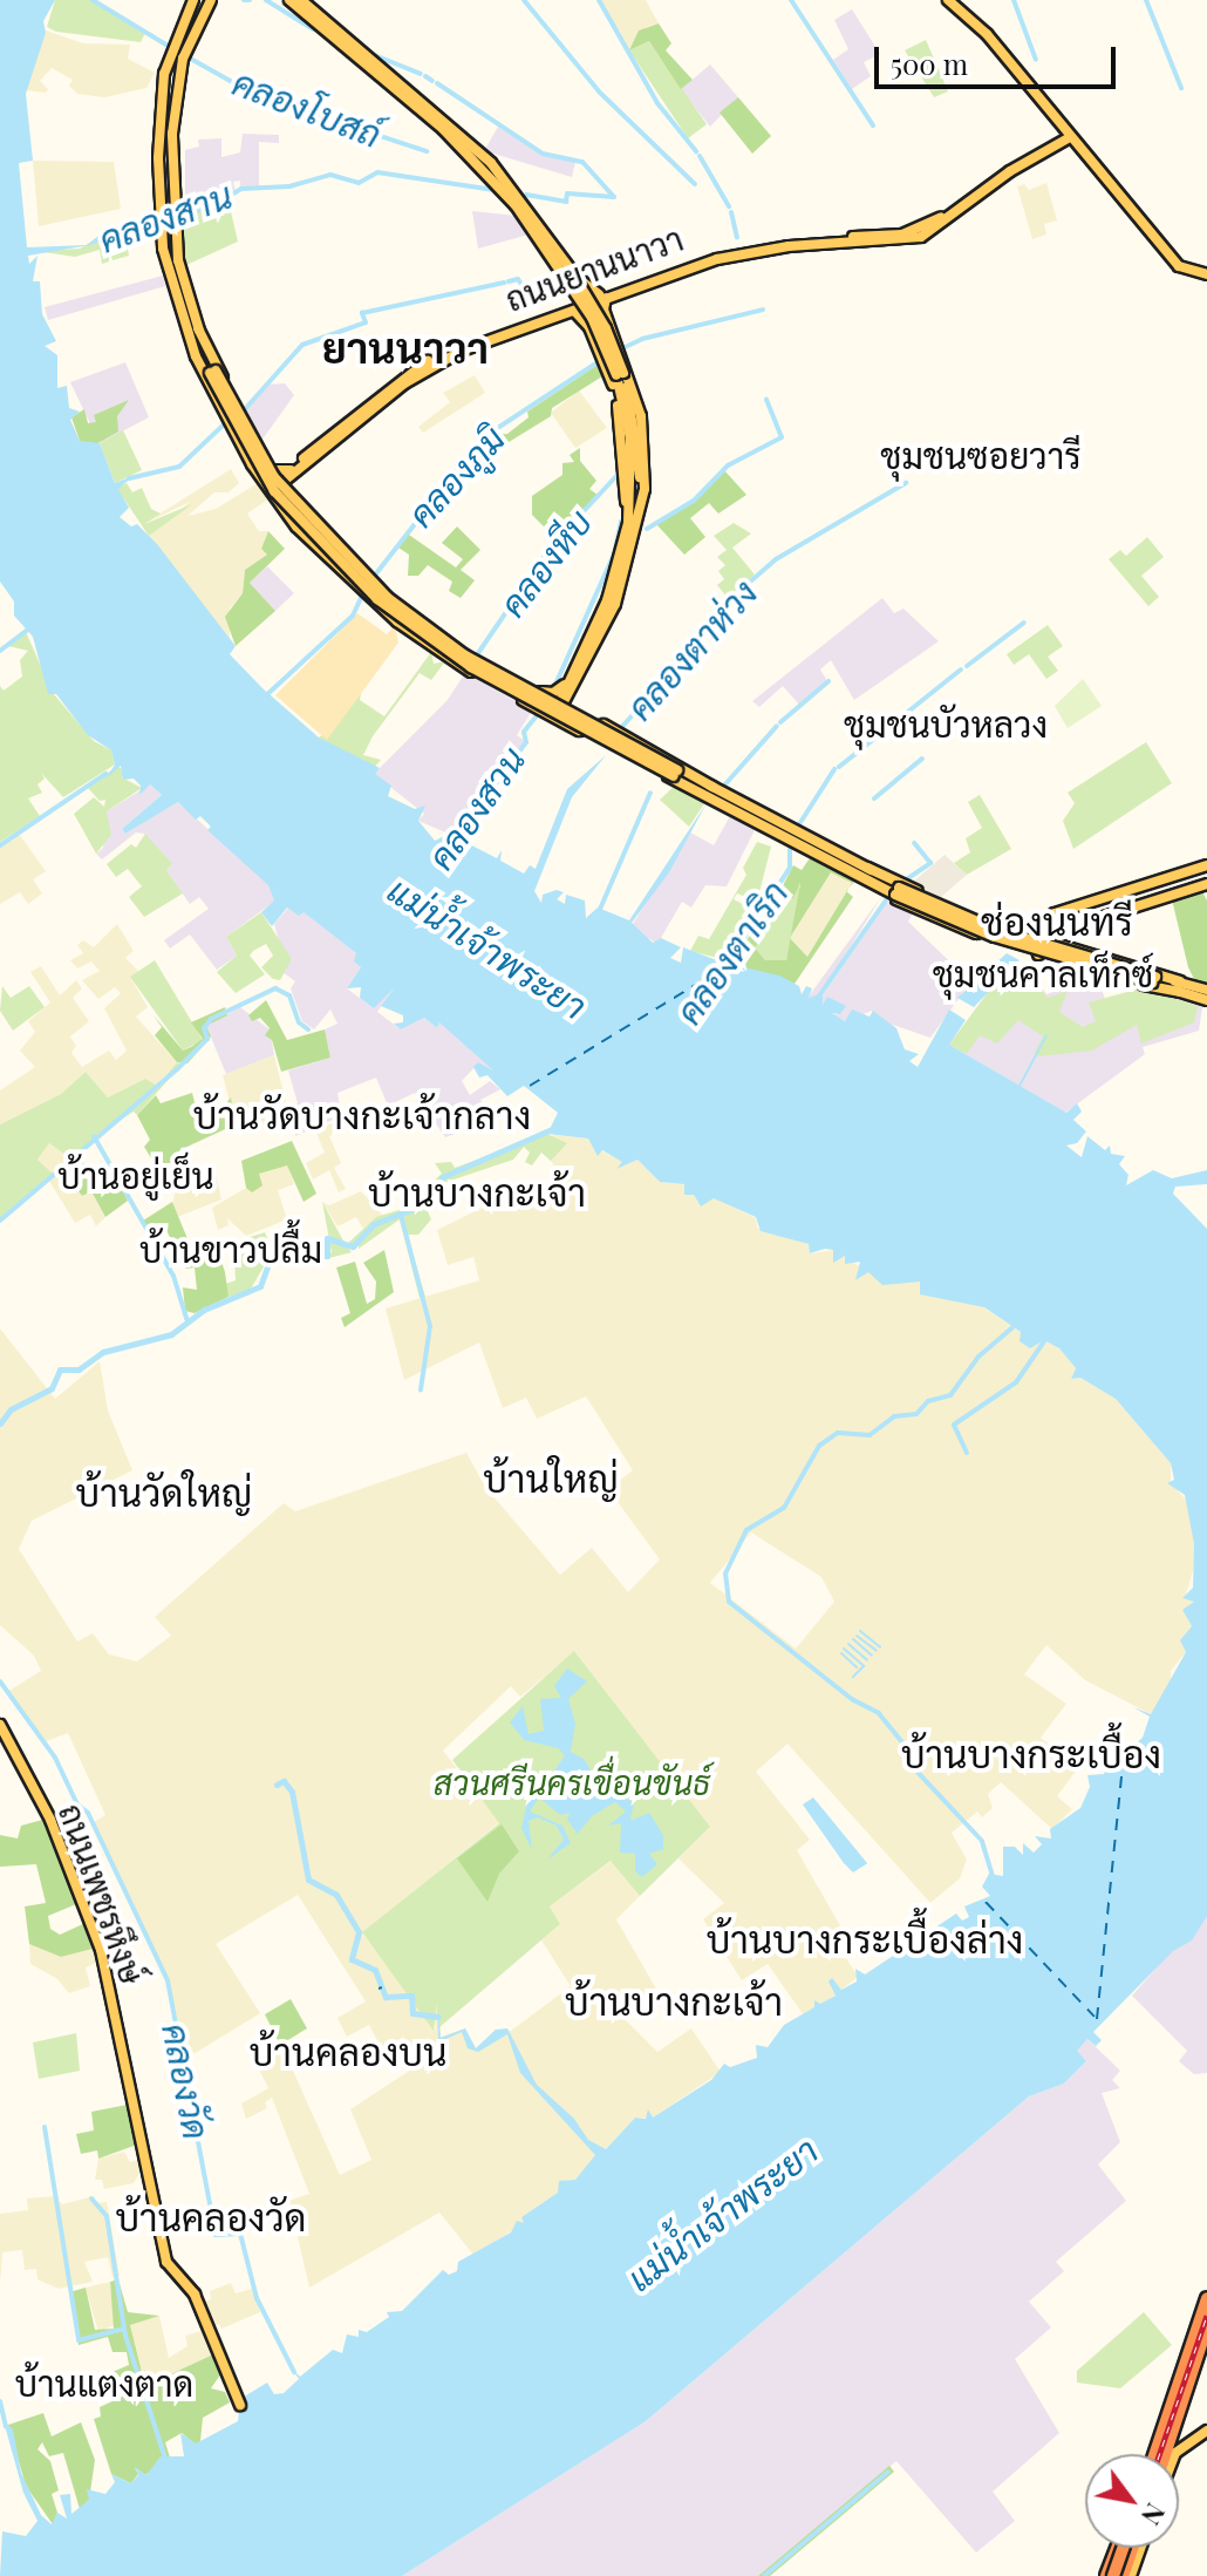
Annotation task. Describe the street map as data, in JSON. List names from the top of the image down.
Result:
{
  "streets": {
    "main road": ["ถนนยานนาวา", "ถนนเพชรหึงษ์"]
  },
  "districts": [
    "ยานนาวา",
    "ชุมชนซอยวารี",
    "ชุมชนบัวหลวง",
    "ช่องนนทรี",
    "ชุมชนคาลเท็กซ์",
    "บ้านวัดบางกะเจ้ากลาง",
    "บ้านอยู่เย็น",
    "บ้านบางกะเจ้า",
    "บ้านขาวปลื้ม",
    "บ้านใหญ่",
    "บ้านวัดใหญ่",
    "บ้านบางกระเบื้อง",
    "บ้านบางกระเบื้องล่าง",
    "บ้านบางกะเจ้า",
    "บ้านคลองบน",
    "บ้านคลองวัด",
    "บ้านแตงตาด"
  ],
  "water": [
    "คลองโบสถ์",
    "คลองสาน",
    "คลองภูมิ",
    "คลองหีบ",
    "คลองตาห่วง",
    "คลองสวน",
    "แม่น้ำเจ้าพระยา",
    "คลองตาเริก",
    "คลองวัด"
  ],
  "parks": ["สวนศรีนครเขื่อนขันธ์"],
  "scale_bar": "500 m",
  "north": "bottom right"
}
